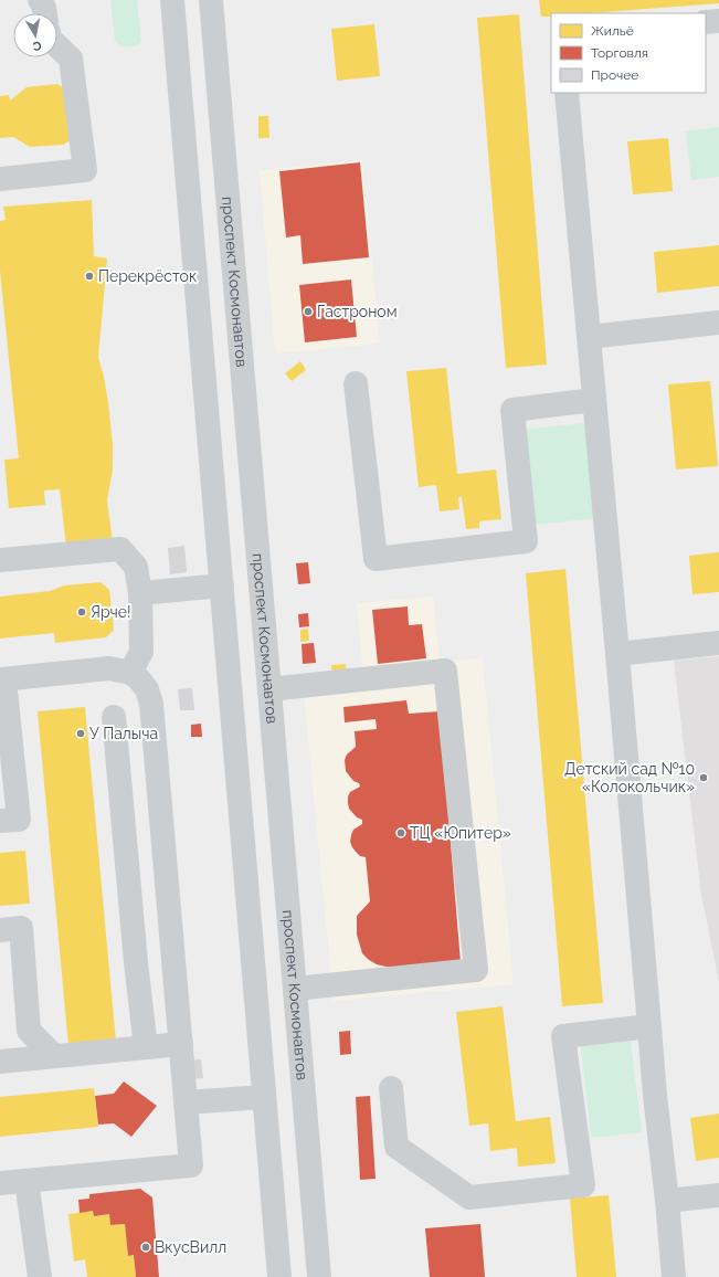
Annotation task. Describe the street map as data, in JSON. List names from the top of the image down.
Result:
{
  "streets": {
    "street": ["проспект Космонавтов"]
  },
  "places": [
    "Перекрёсток",
    "Гастроном",
    "Ярче!",
    "У Палыча",
    "Детский сад №10 «Колокольчик»",
    "ТЦ «Юпитер»",
    "ВкусВилл"
  ],
  "legend": ["Жильё", "Торговля", "Прочее"],
  "north": "bottom"
}
